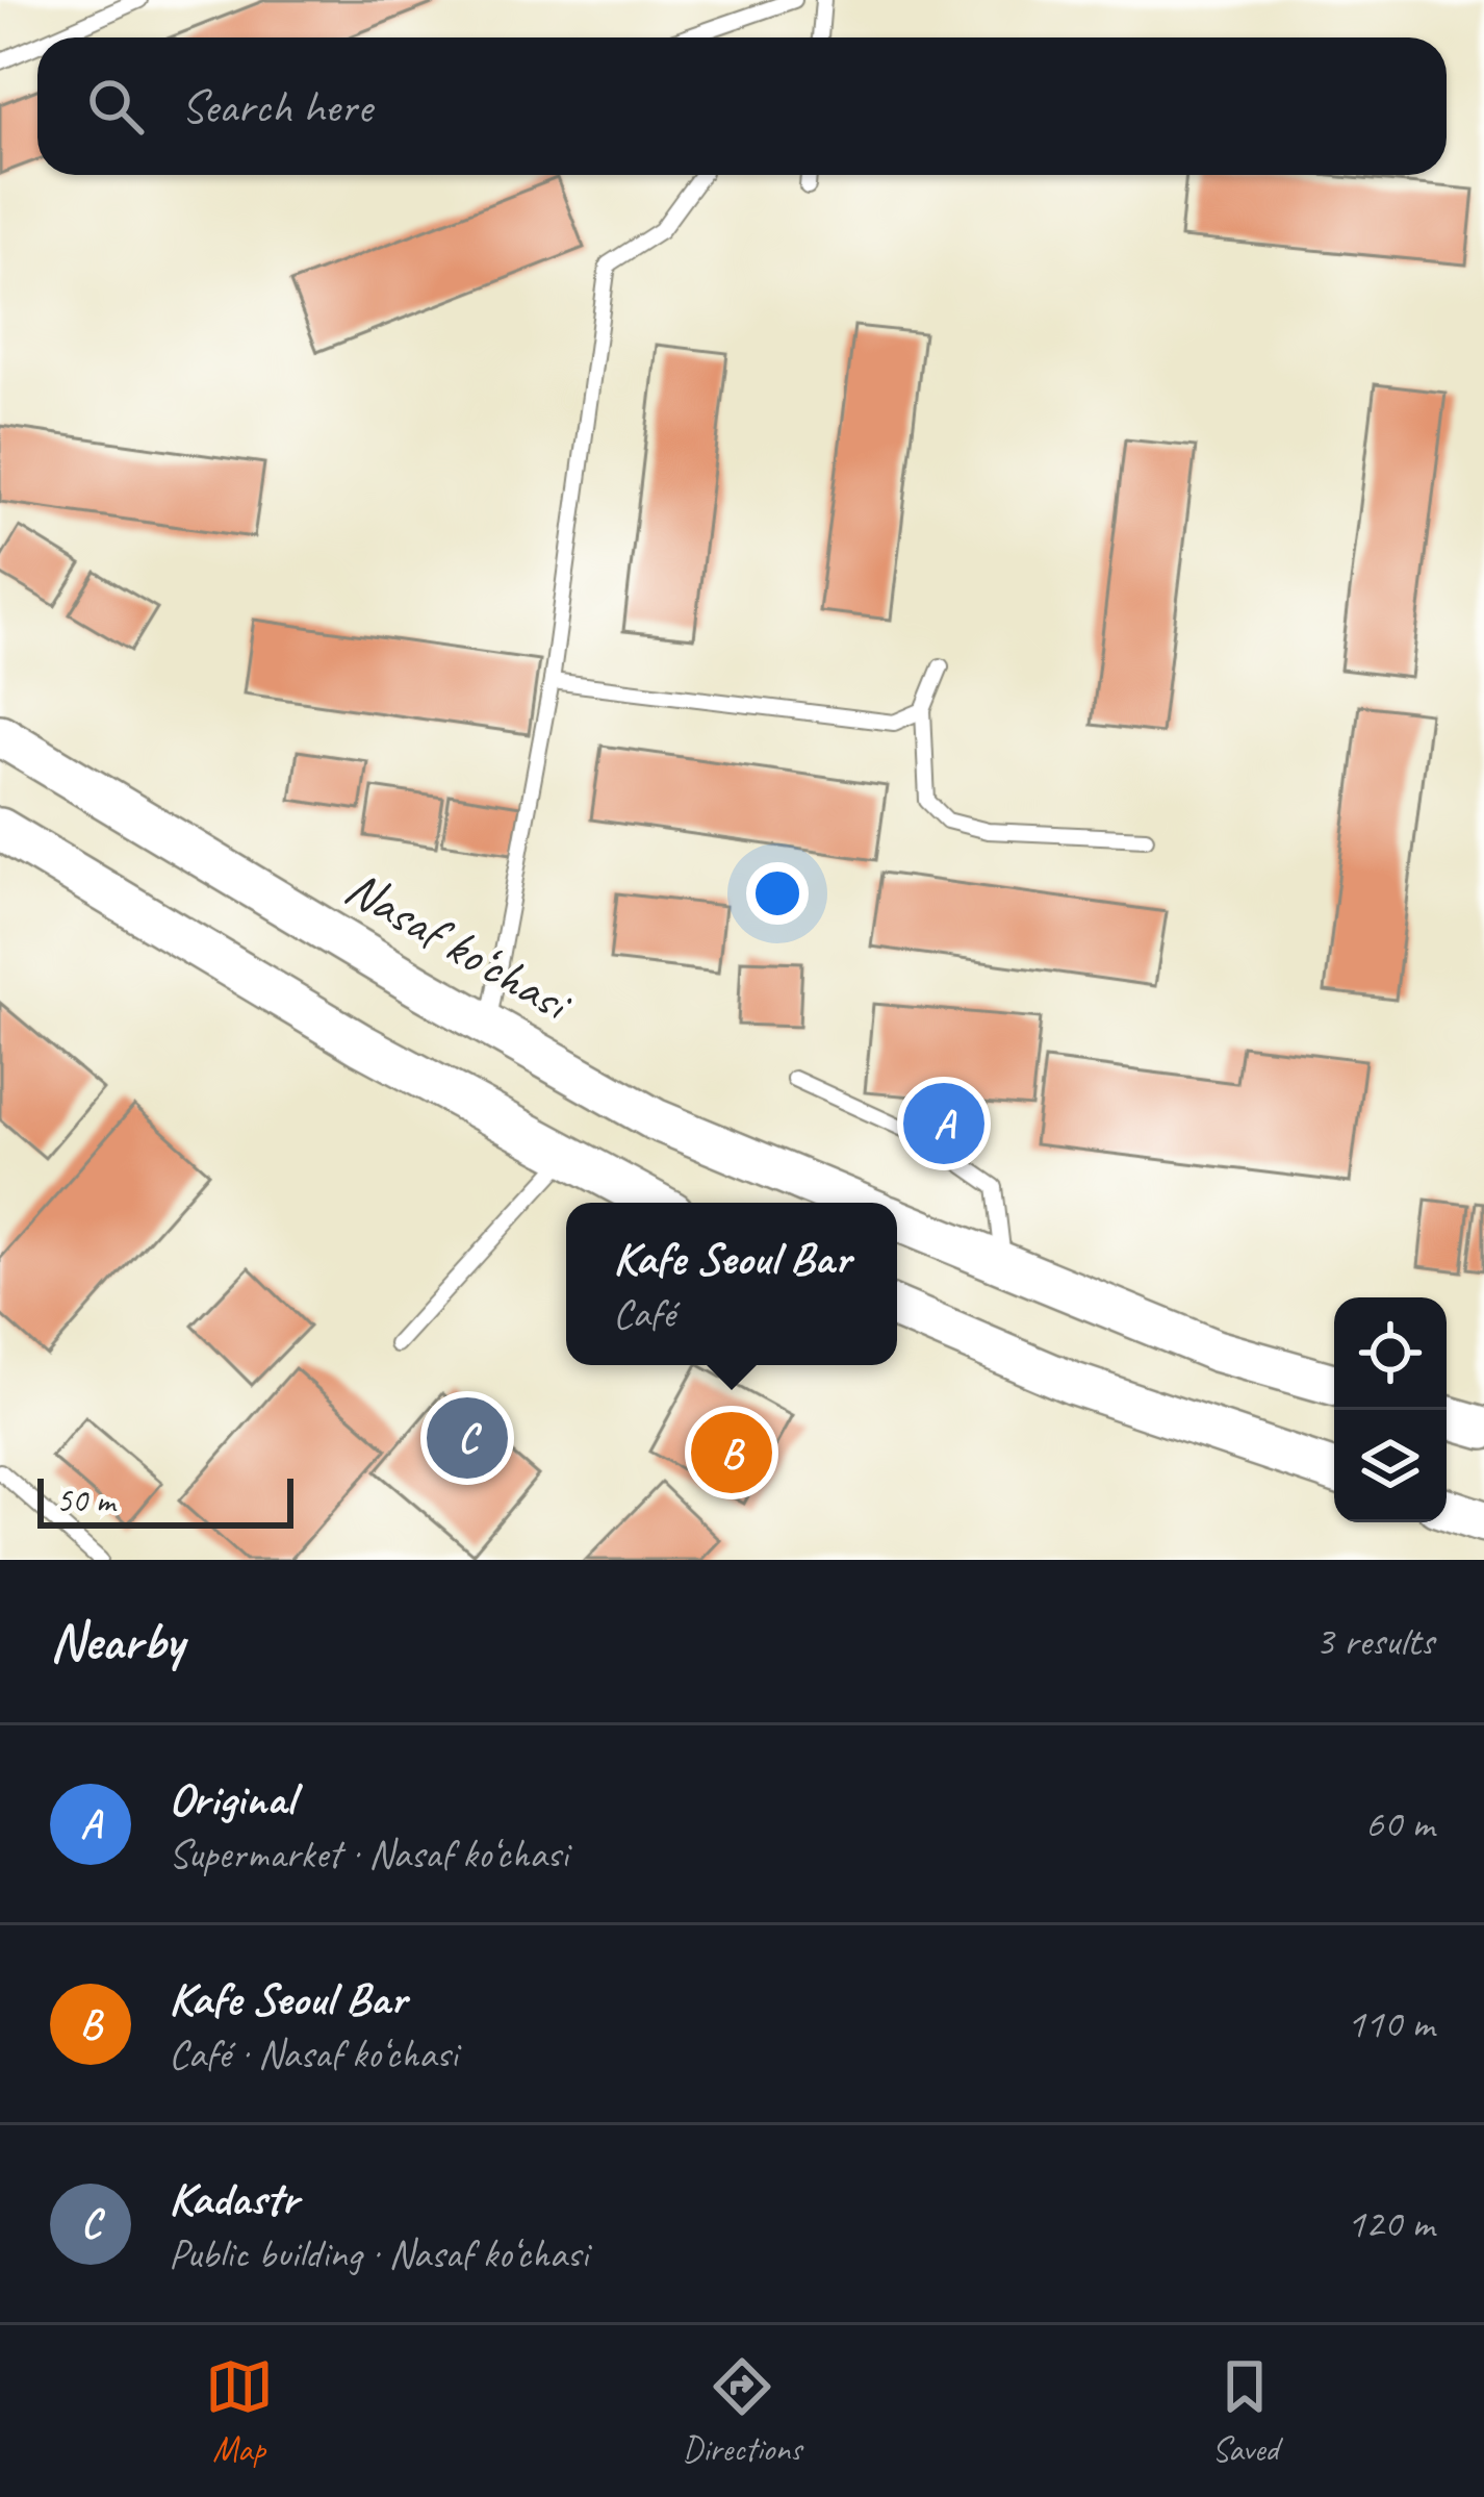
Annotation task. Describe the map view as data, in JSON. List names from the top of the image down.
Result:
{
  "streets": {
    "main road": ["Nasaf ko‘chasi"]
  },
  "scale_bar": "50 m",
  "page": {
    "search": "Search here",
    "pins": ["A", "C", "B"],
    "popup": ["Kafe Seoul Bar", "Café"],
    "scale": "50 m",
    "heading": ["Nearby", "3 results"],
    "list": [
      {
        "mark": "A",
        "name": "Original",
        "note": "Supermarket · Nasaf ko‘chasi",
        "value": "60 m"
      },
      {
        "mark": "B",
        "name": "Kafe Seoul Bar",
        "note": "Café · Nasaf ko‘chasi",
        "value": "110 m"
      },
      {
        "mark": "C",
        "name": "Kadastr",
        "note": "Public building · Nasaf ko‘chasi",
        "value": "120 m"
      }
    ],
    "nav": ["Map", "Directions", "Saved"]
  }
}
